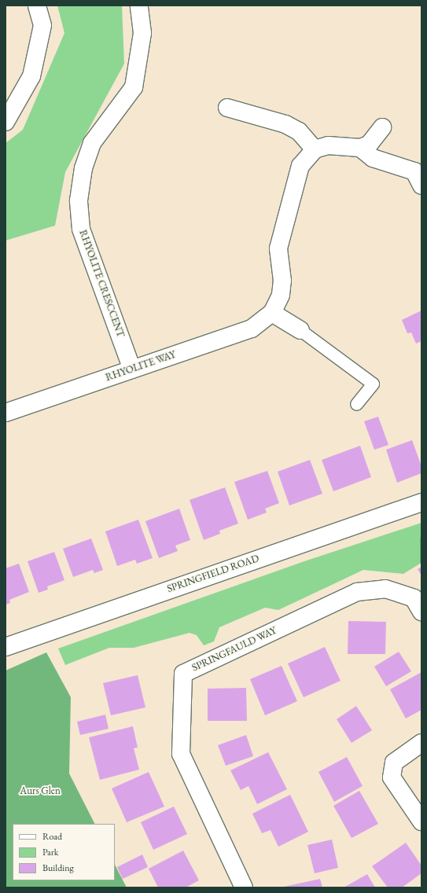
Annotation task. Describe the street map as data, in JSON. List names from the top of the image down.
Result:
{
  "streets": {
    "street": [
      "RHYOLITE CRESCCENT",
      "RHYOLITE WAY",
      "SPRINGFIELD ROAD",
      "SPRINGFAULD WAY"
    ]
  },
  "crossings": [
    ["RHYOLITE CRESCCENT", "RHYOLITE WAY"]
  ],
  "parks": ["Aurs Glen"],
  "legend": ["Road", "Park", "Building"]
}
